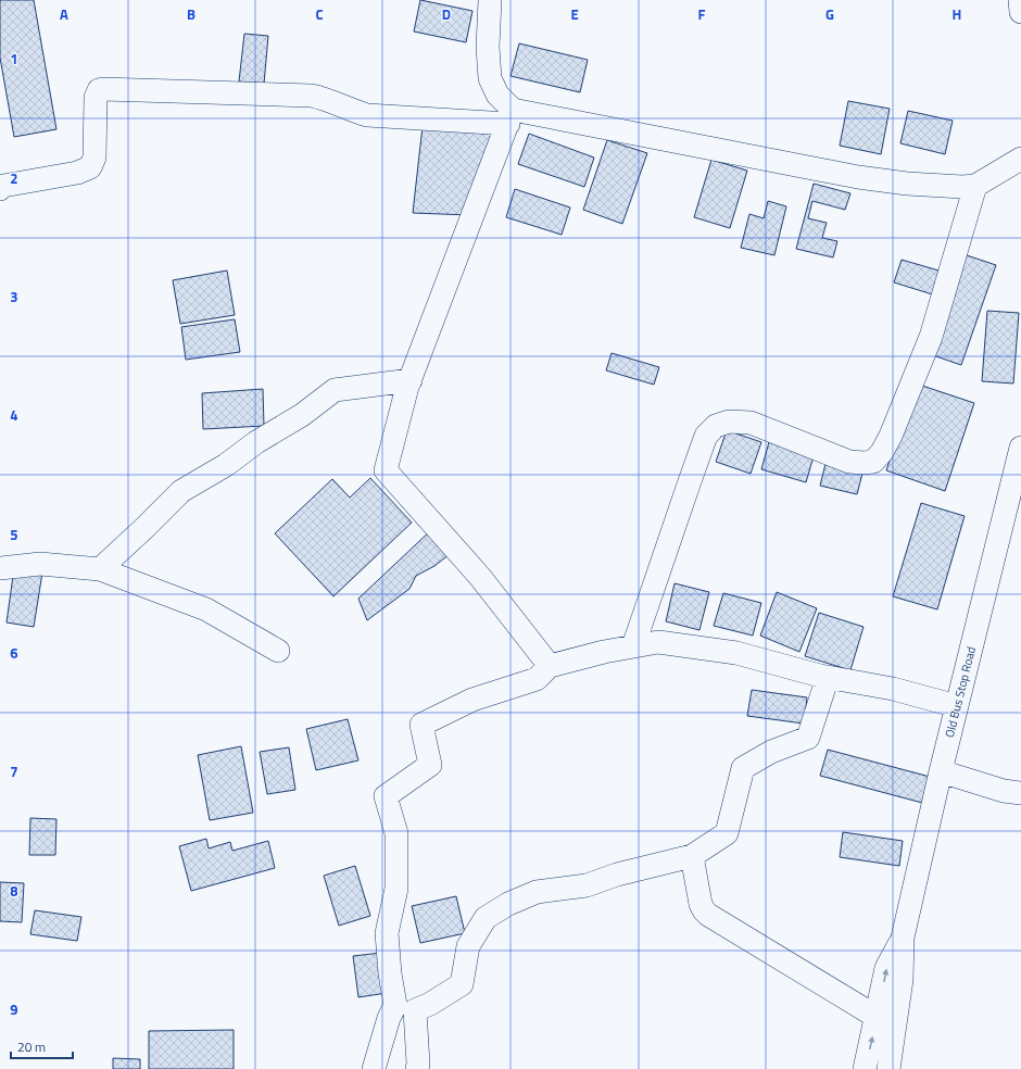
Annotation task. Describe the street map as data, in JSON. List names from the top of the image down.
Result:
{
  "streets": {
    "street": ["Old Bus Stop Road"]
  },
  "scale_bar": "20 m",
  "grid": {
    "columns": [
      "A",
      "B",
      "C",
      "D",
      "E",
      "F",
      "G",
      "H"
    ],
    "rows": [
      "1",
      "2",
      "3",
      "4",
      "5",
      "6",
      "7",
      "8",
      "9"
    ]
  }
}
